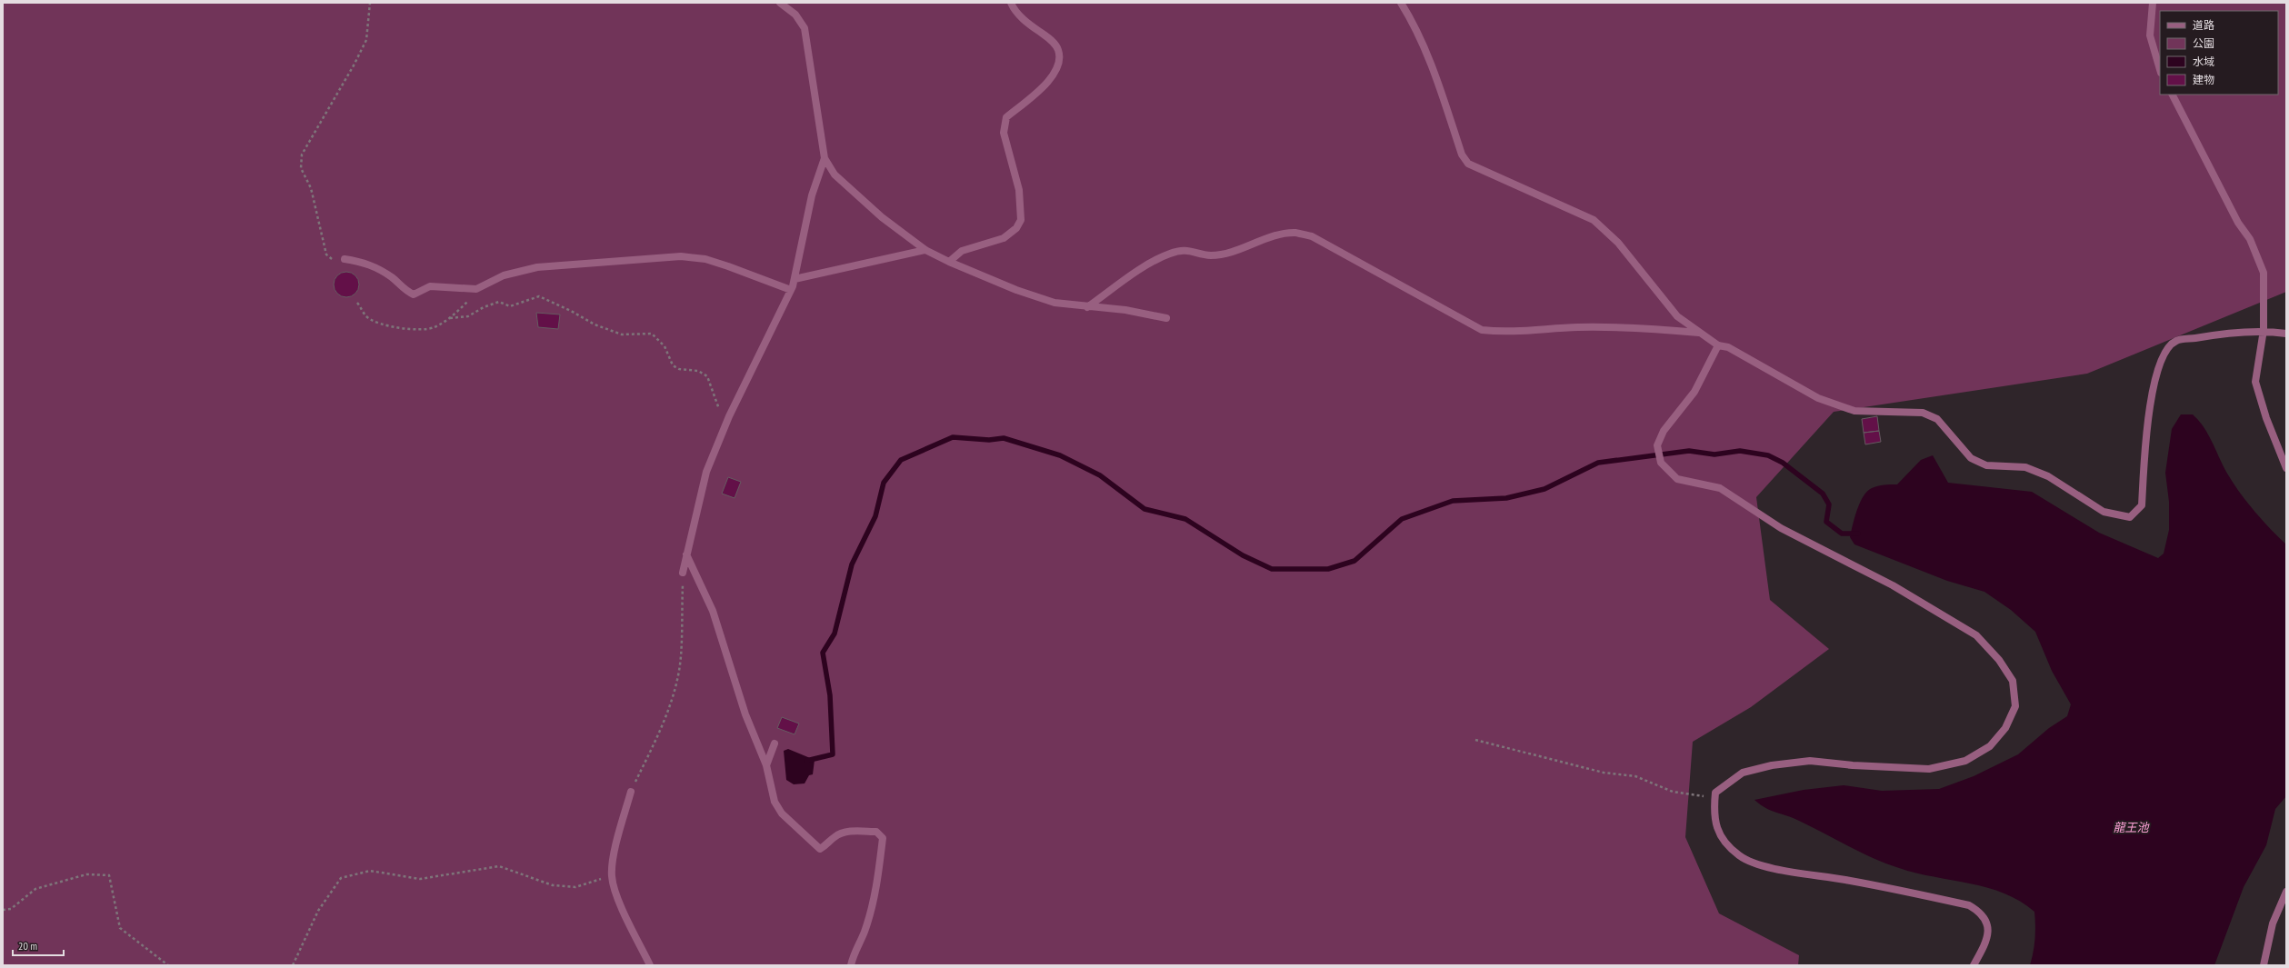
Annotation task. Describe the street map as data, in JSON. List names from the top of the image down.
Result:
{
  "water": ["龍王池"],
  "legend": [
    "道路",
    "公園",
    "水域",
    "建物"
  ],
  "scale_bar": "20 m"
}
